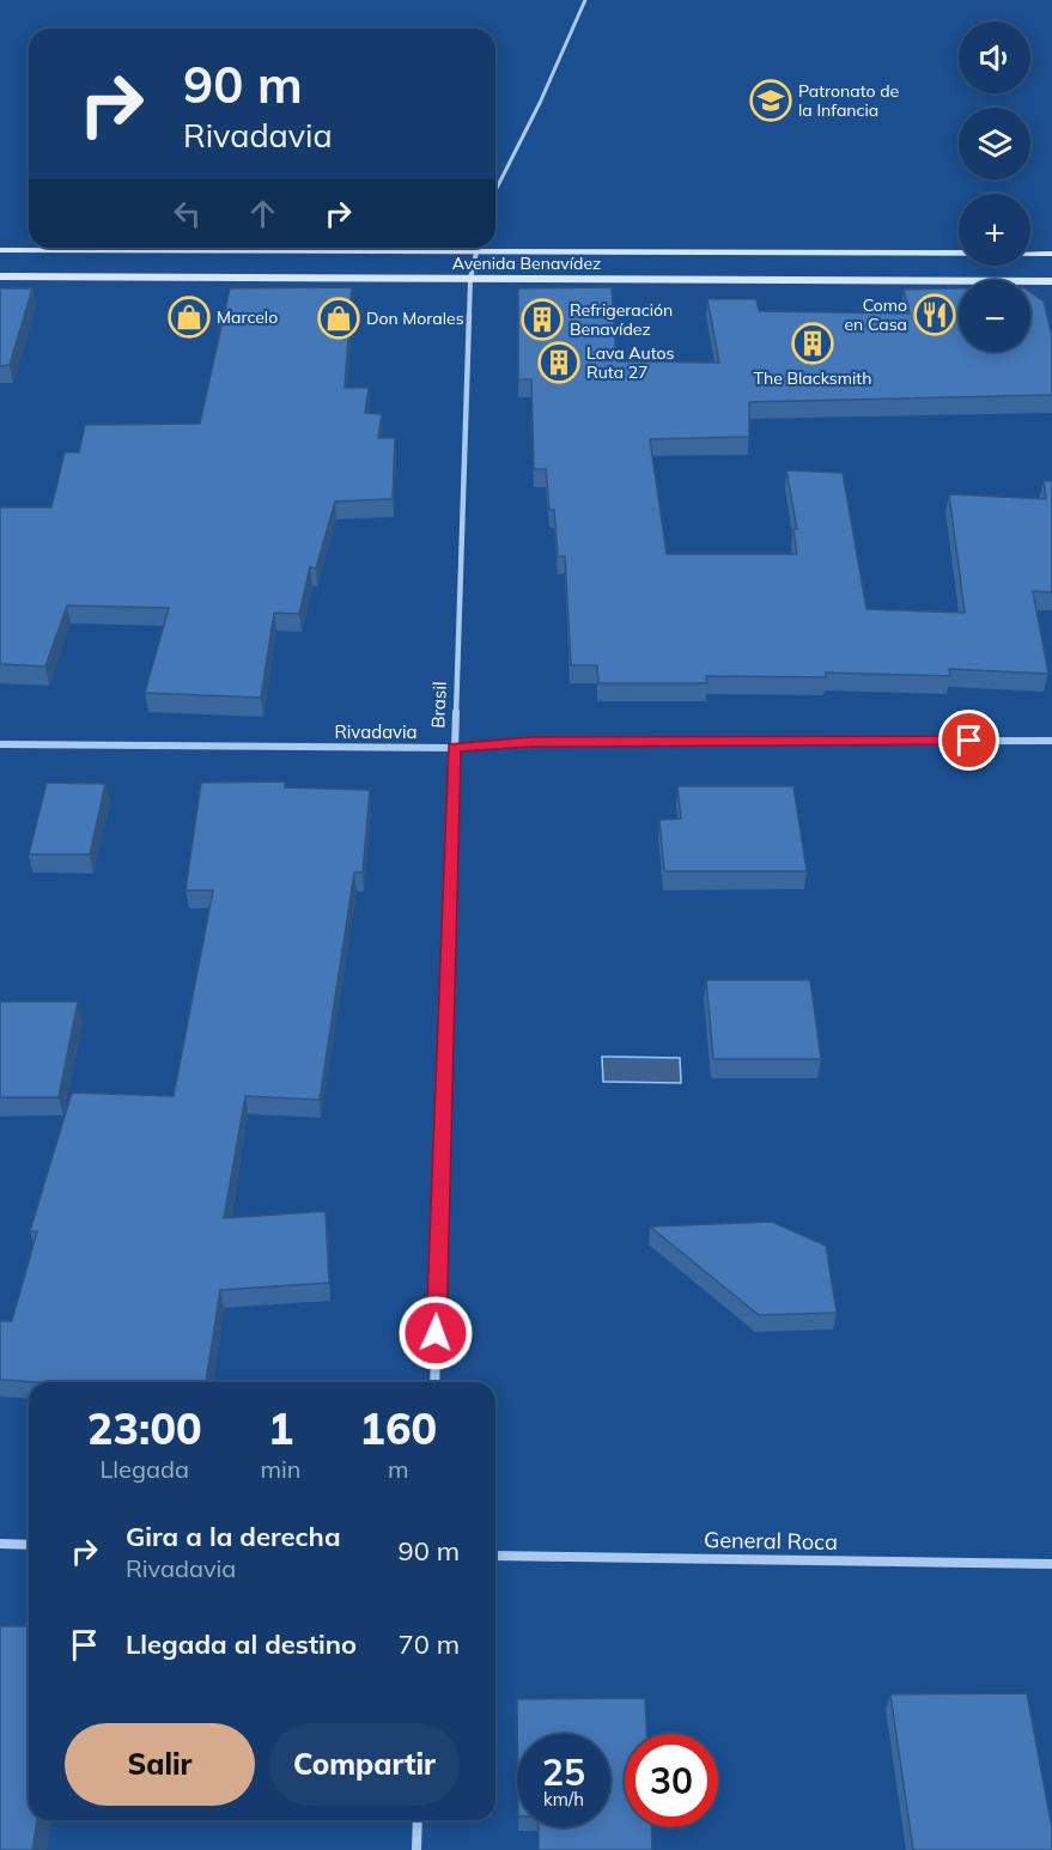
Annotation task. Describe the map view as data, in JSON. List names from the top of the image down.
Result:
{
  "streets": {
    "main road": ["Avenida Benavídez"],
    "street": ["Brasil", "Rivadavia", "General Roca"]
  },
  "crossings": [
    ["Avenida Benavídez", "Brasil"],
    ["Brasil", "Rivadavia"]
  ],
  "places": {
    "school or university": ["Patronato de la Infancia"],
    "restaurant": ["Como en Casa"],
    "shop": ["Marcelo", "Don Morales"],
    "building": ["Refrigeración Benavídez", "The Blacksmith", "Lava Autos Ruta 27"]
  },
  "page": {
    "map_buttons": ["+", "−"],
    "turn": ["90 m", "Rivadavia"],
    "eta": [
      "23:00",
      "Llegada",
      "1",
      "min",
      "160",
      "m"
    ],
    "list": [
      {
        "name": "Gira a la derecha",
        "note": "Rivadavia",
        "value": "90 m"
      },
      {
        "name": "Llegada al destino",
        "value": "70 m"
      }
    ],
    "buttons": ["Salir", "Compartir"],
    "speed": "25 km/h",
    "limit": "30"
  }
}
